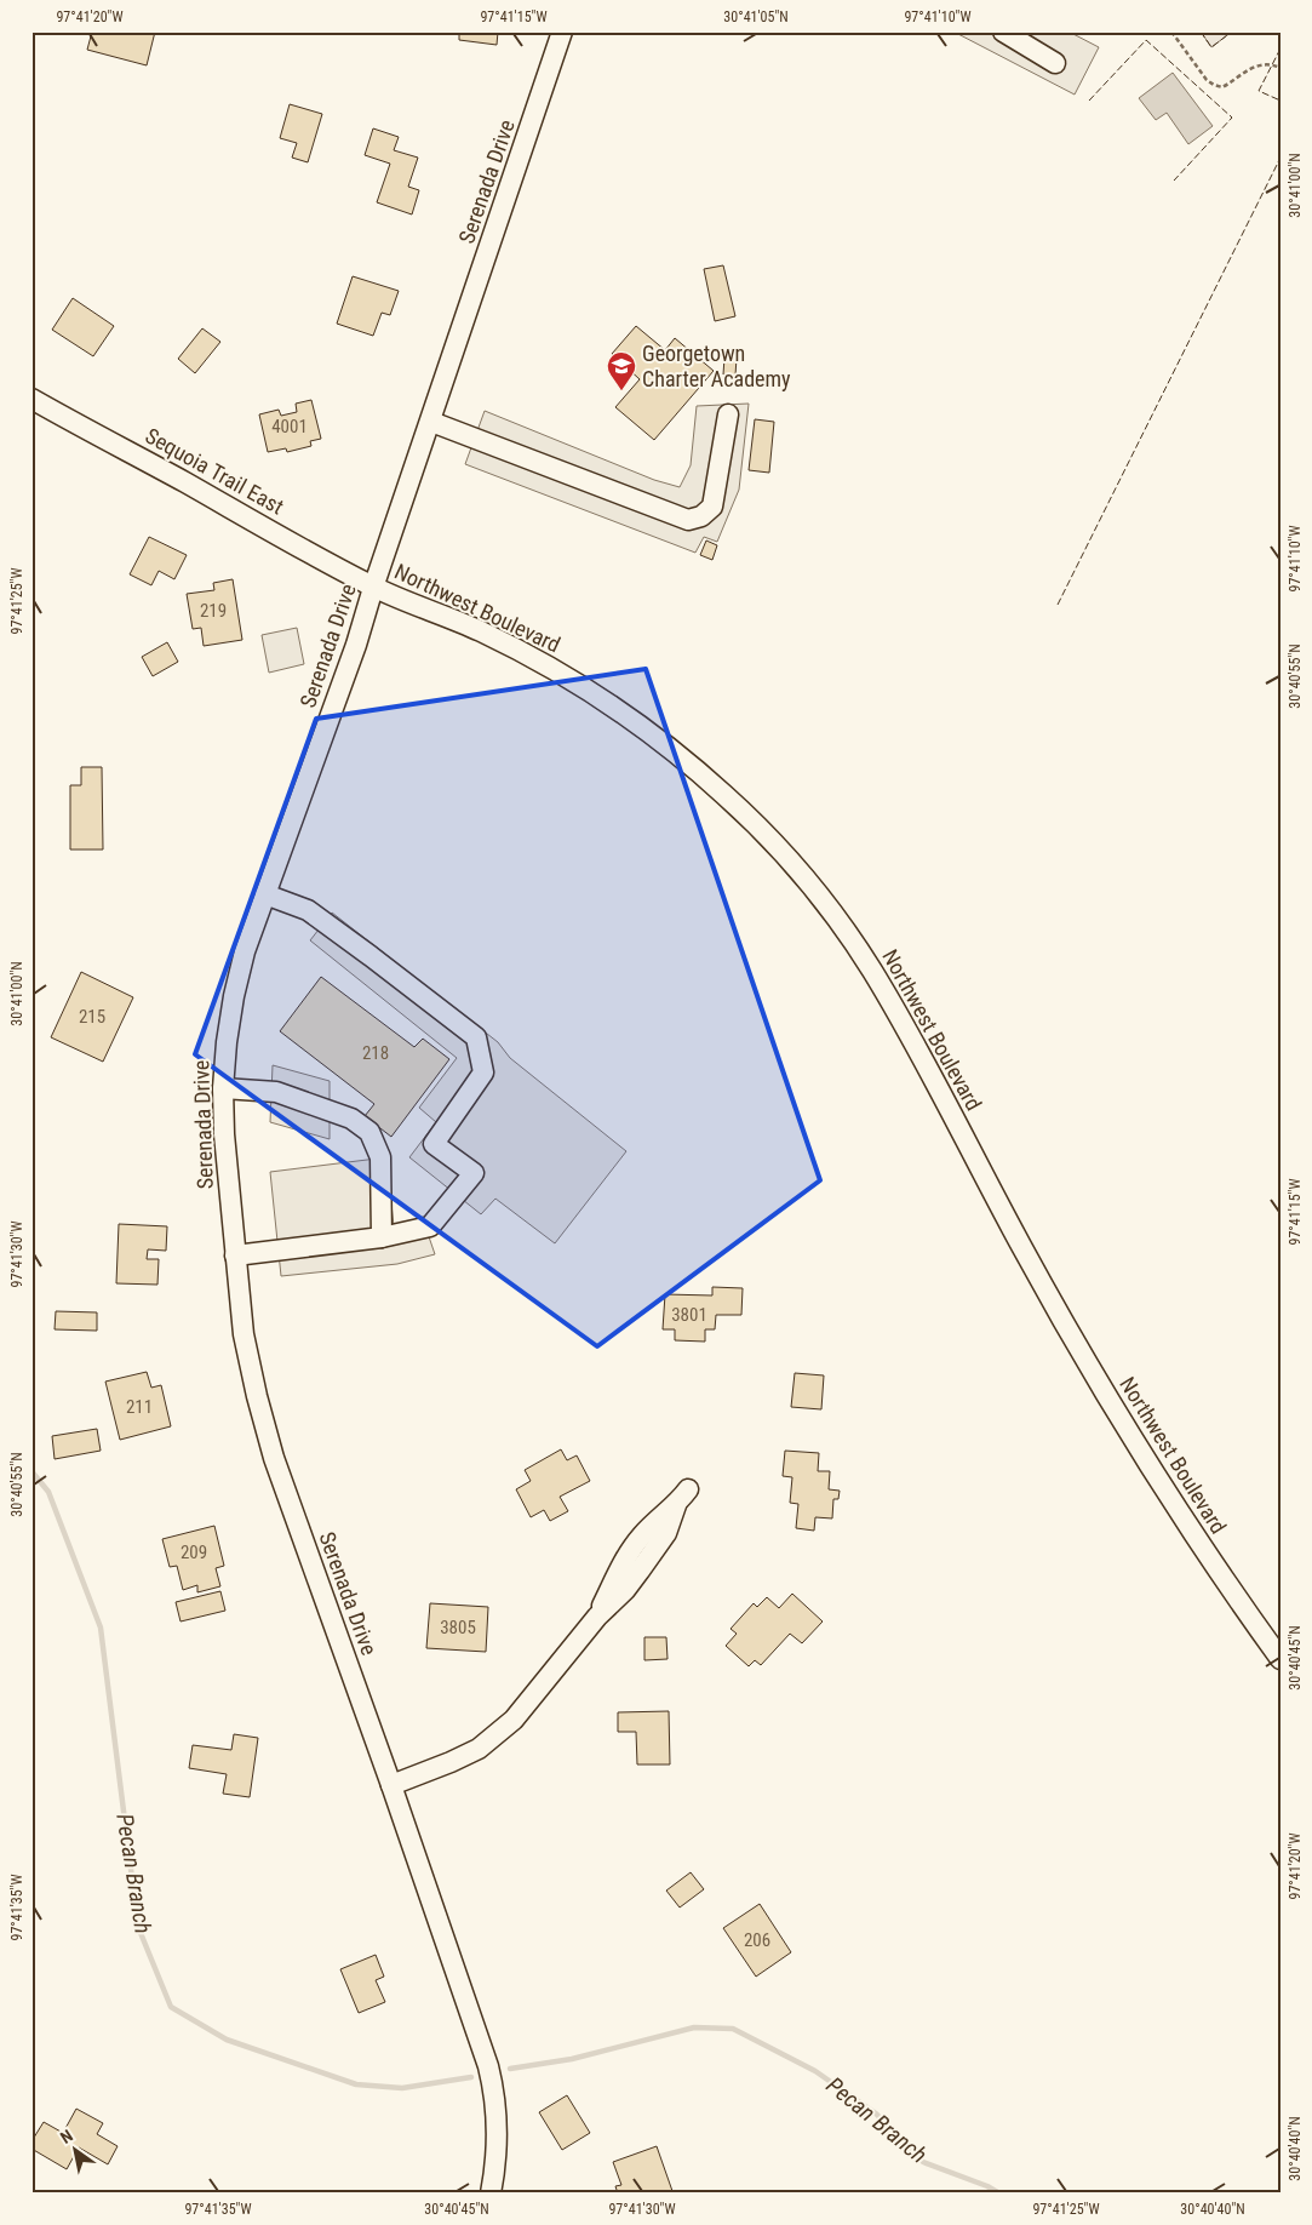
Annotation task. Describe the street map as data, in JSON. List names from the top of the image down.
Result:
{
  "streets": {
    "street": ["Serenada Drive", "Sequoia Trail East", "Northwest Boulevard"]
  },
  "crossings": [
    ["Serenada Drive", "Sequoia Trail East"],
    ["Serenada Drive", "Northwest Boulevard"],
    ["Sequoia Trail East", "Northwest Boulevard"]
  ],
  "water": ["Pecan Branch"],
  "places": {
    "school or university": ["Georgetown Charter Academy"]
  },
  "house_numbers": [
    "4001",
    "219",
    "215",
    "218",
    "3801",
    "211",
    "209",
    "3805",
    "206"
  ],
  "north": "top left",
  "coordinates": [
    "97°41'20\"W",
    "97°41'15\"W",
    "30°41'05\"N",
    "97°41'10\"W",
    "30°41'00\"N",
    "97°41'25\"W",
    "30°40'55\"N",
    "97°41'30\"W",
    "30°40'45\"N",
    "97°41'35\"W",
    "30°40'40\"N"
  ]
}
